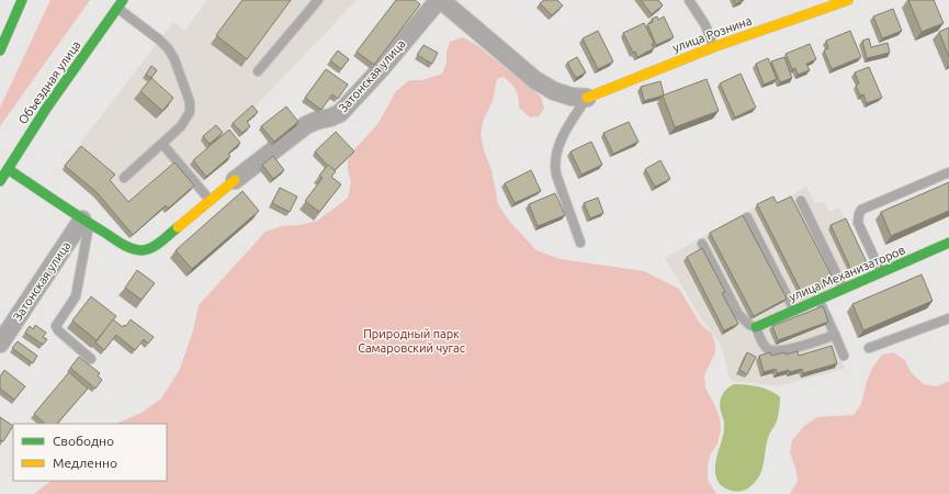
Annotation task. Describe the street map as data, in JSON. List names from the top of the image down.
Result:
{
  "streets": {
    "main road": [
      "улица Рознина",
      "Затонская улица",
      "Объездная улица",
      "улица Механизаторов"
    ]
  },
  "crossings": [
    ["улица Рознина", "Затонская улица"],
    ["Затонская улица", "Объездная улица"]
  ],
  "parks": ["Природный парк Самаровский чугас"],
  "legend": ["Свободно", "Медленно"]
}
